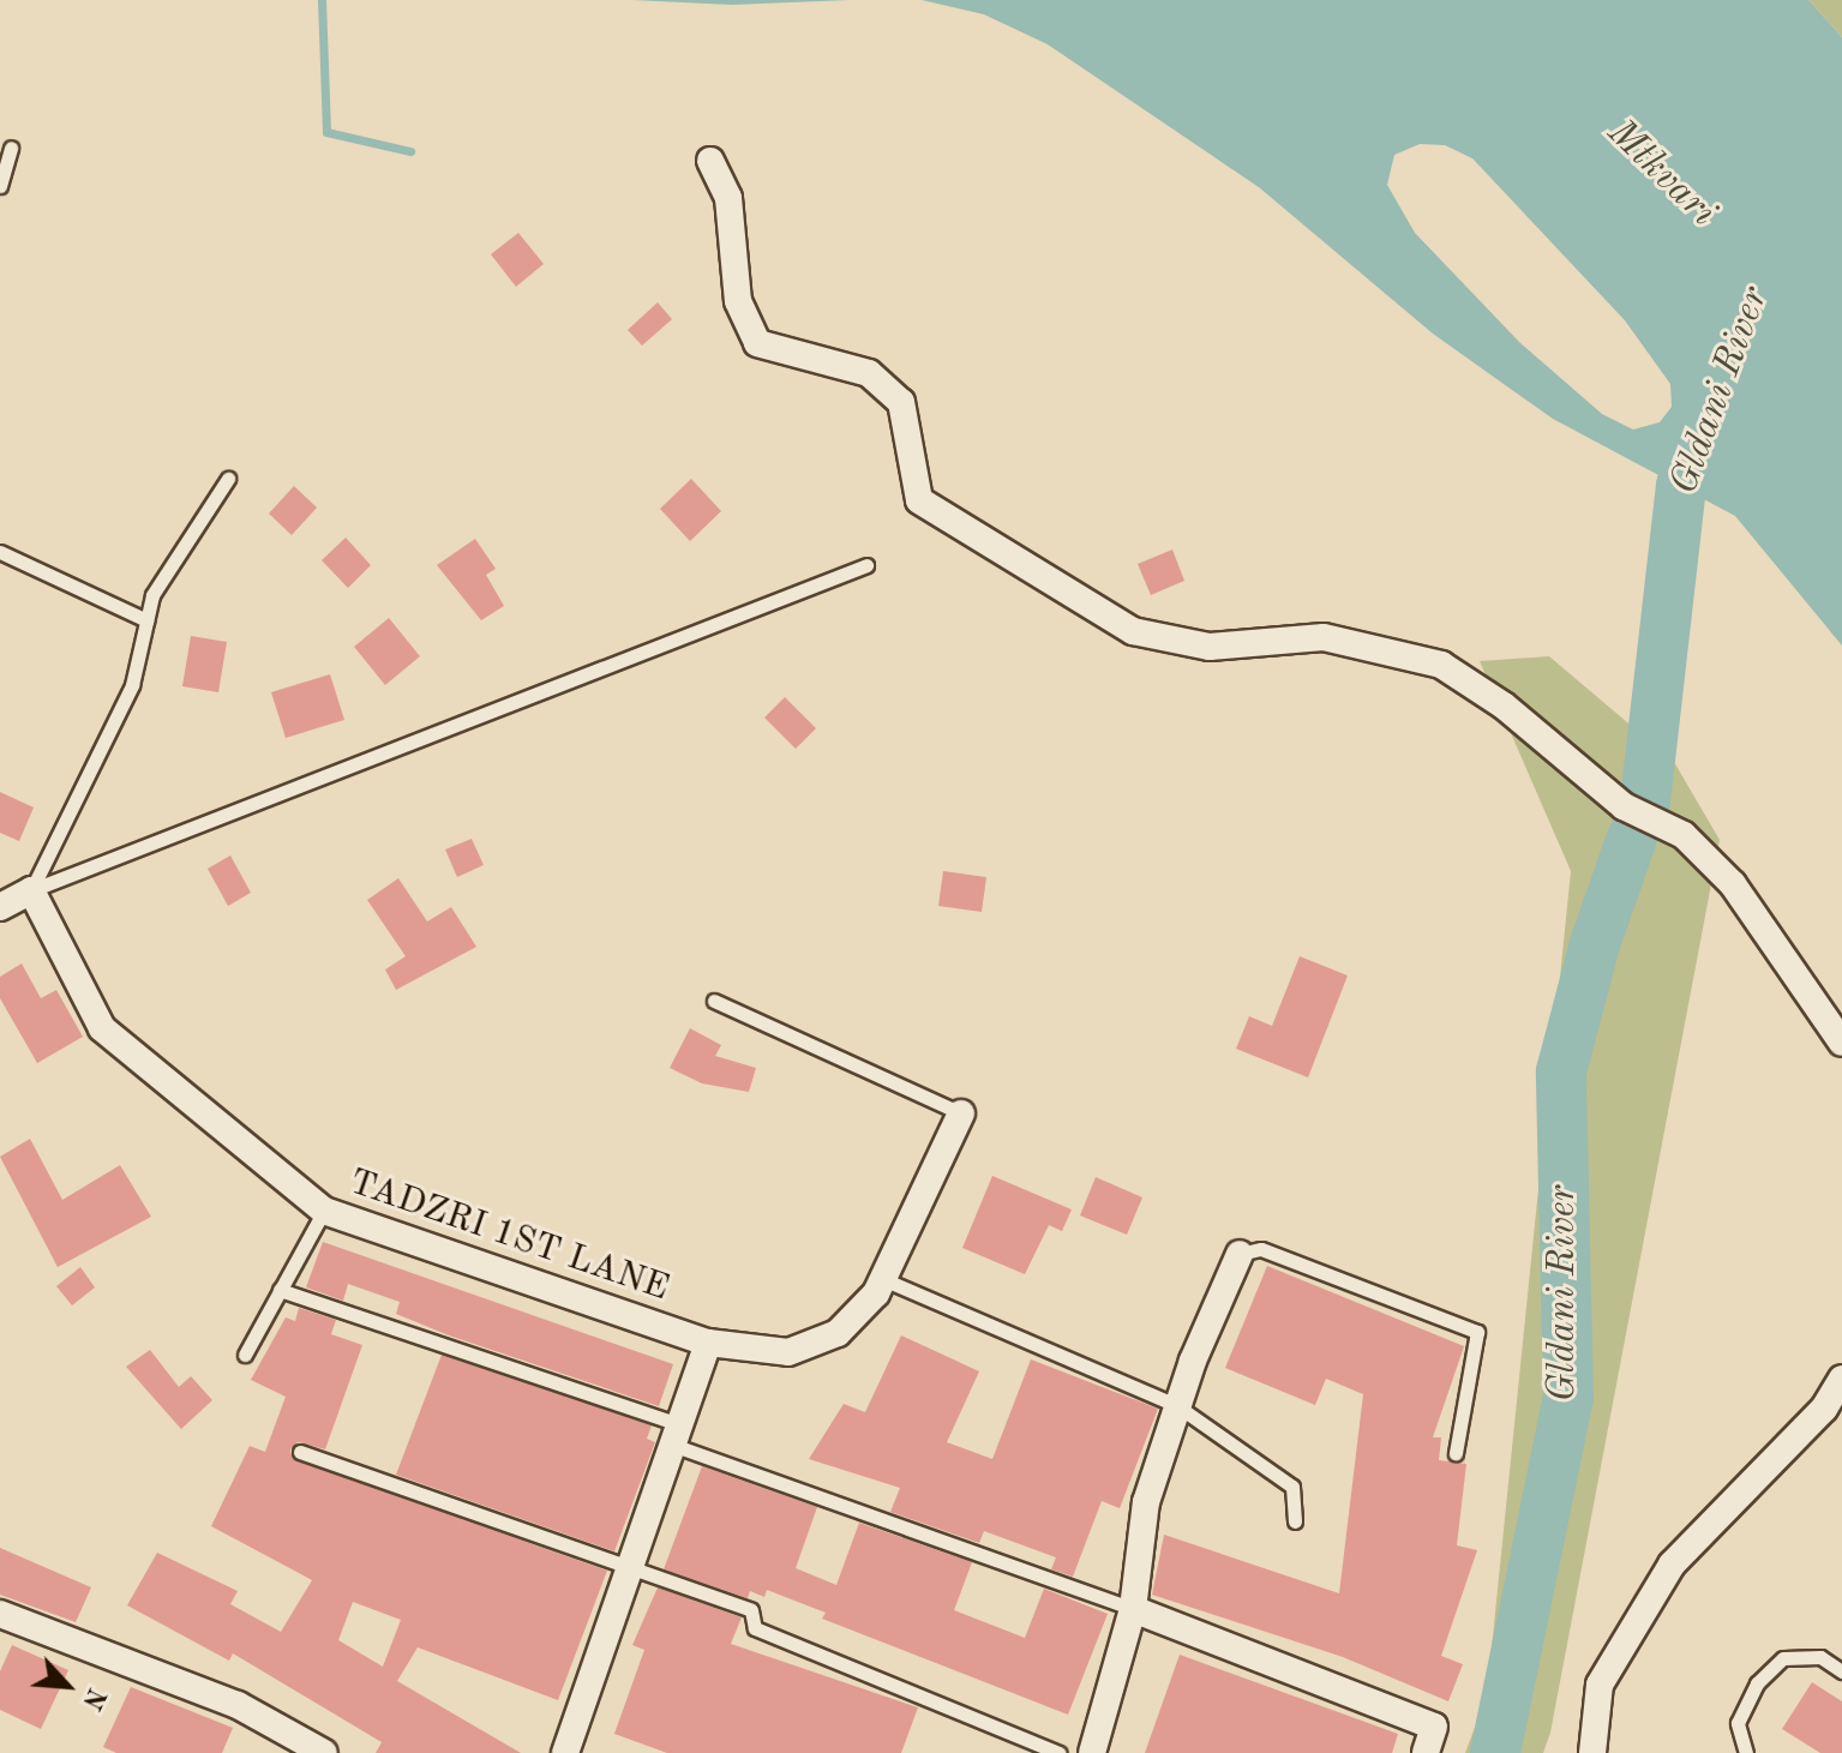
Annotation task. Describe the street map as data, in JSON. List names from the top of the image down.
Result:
{
  "streets": {
    "street": ["TADZRI 1ST LANE"]
  },
  "water": ["Mtkvari", "Gldani River"],
  "north": "bottom right"
}
